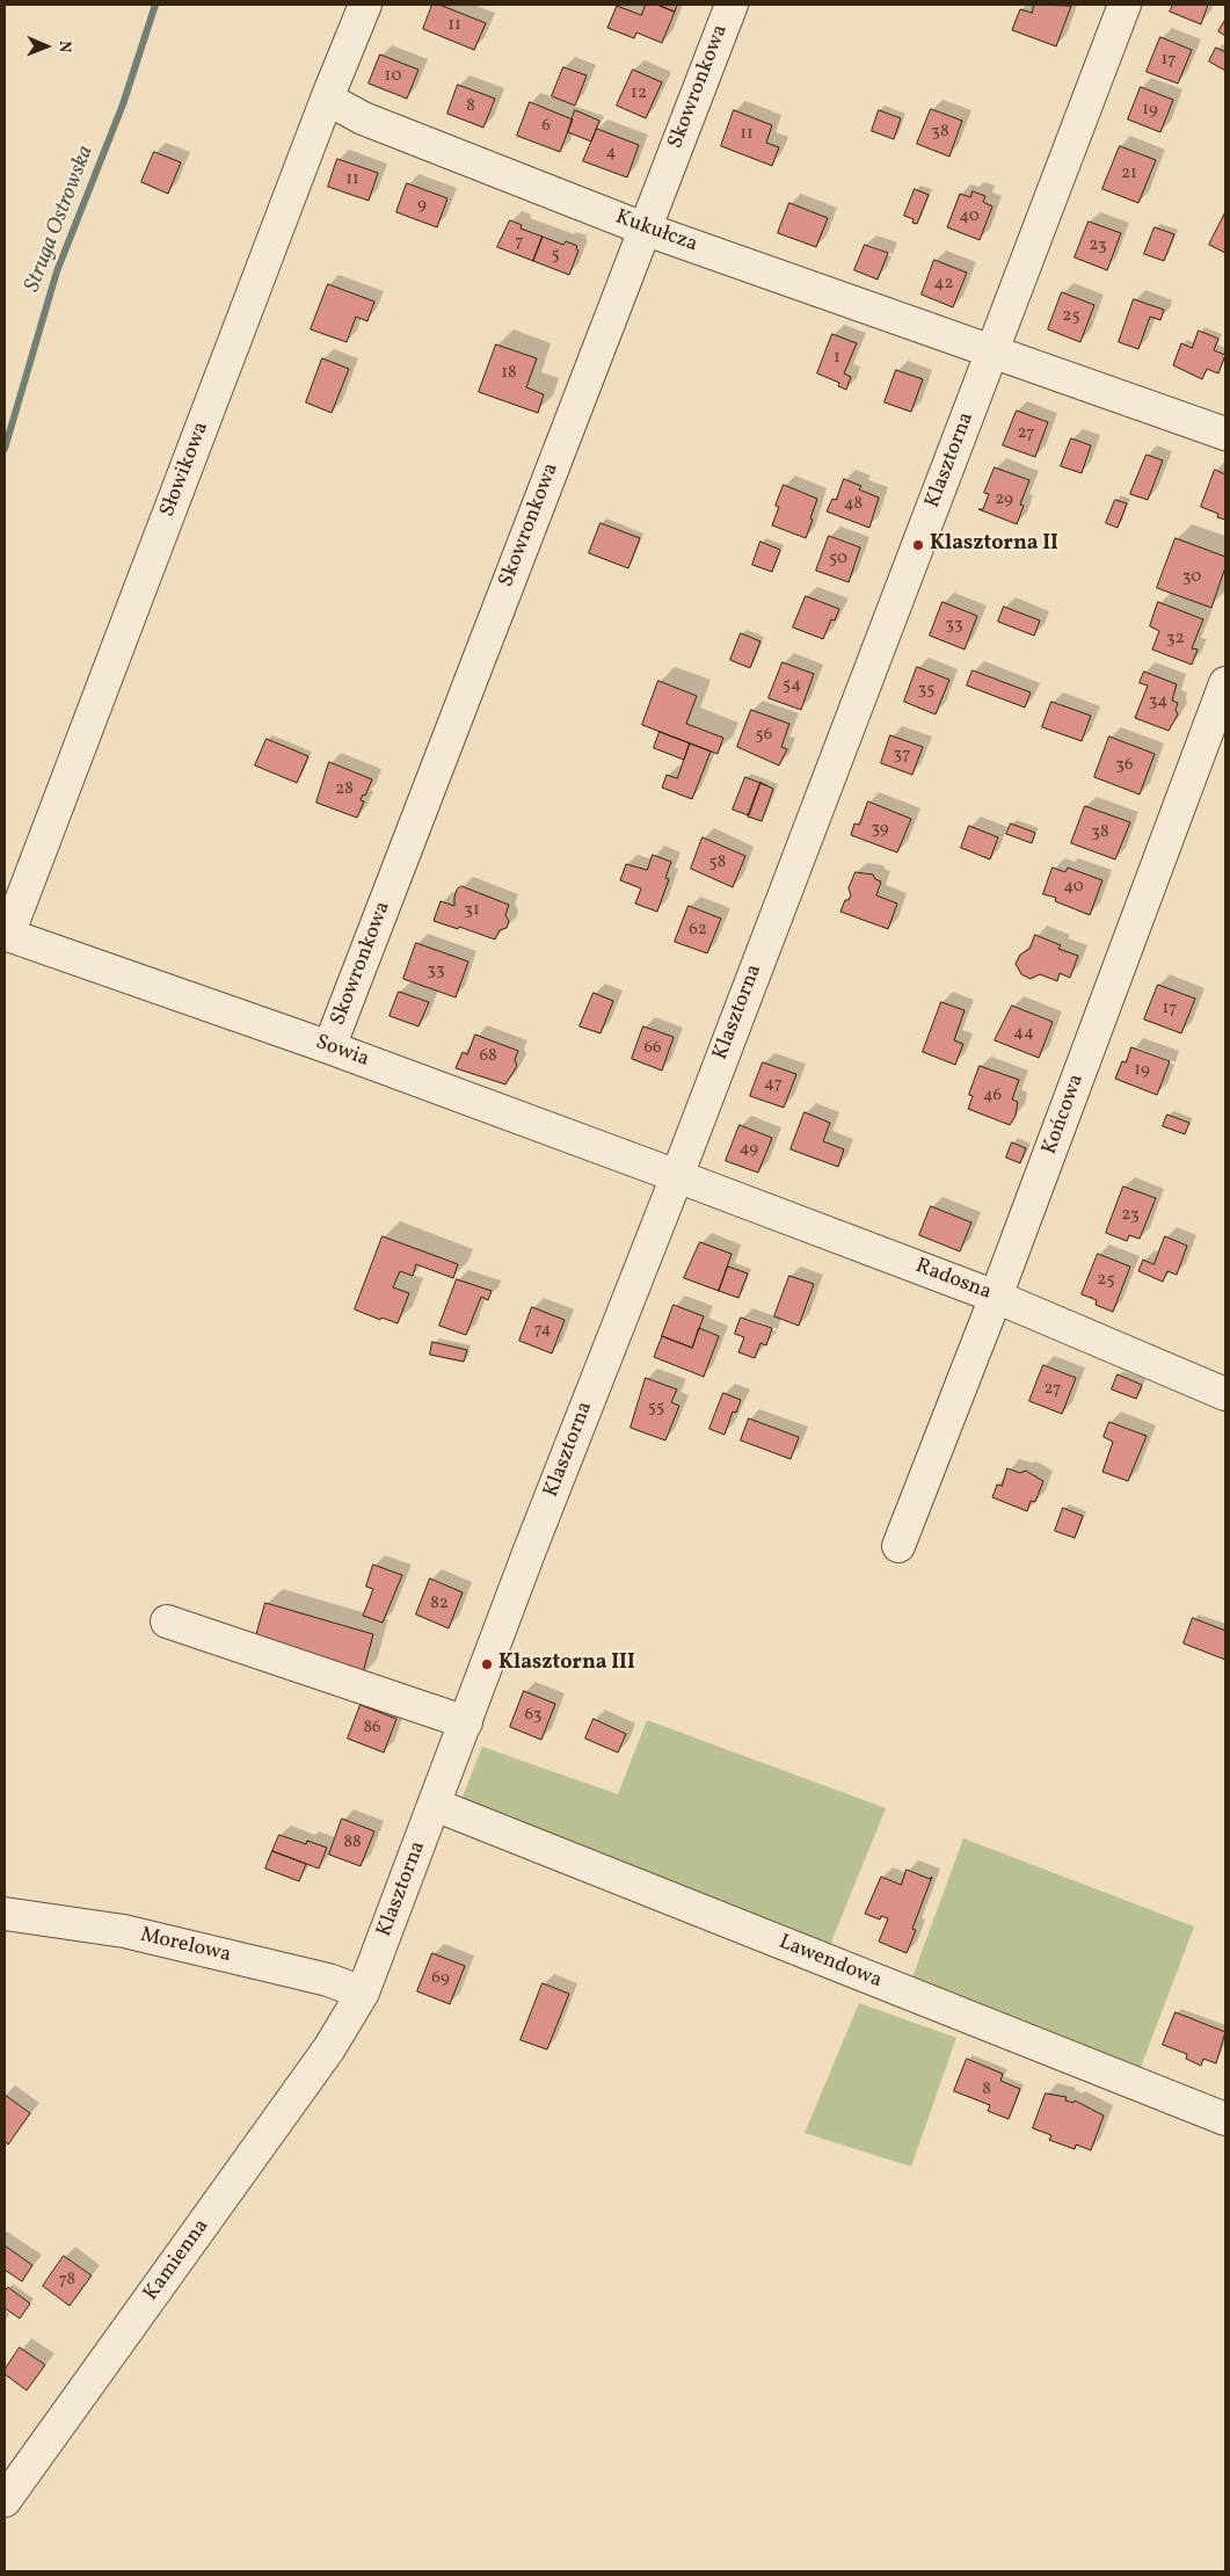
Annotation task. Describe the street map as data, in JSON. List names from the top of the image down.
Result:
{
  "streets": {
    "street": [
      "Skowronkowa",
      "Kukułcza",
      "Klasztorna",
      "Słowikowa",
      "Sowia",
      "Końcowa",
      "Radosna",
      "Morelowa",
      "Lawendowa",
      "Kamienna"
    ]
  },
  "crossings": [
    ["Skowronkowa", "Kukułcza"],
    ["Skowronkowa", "Sowia"],
    ["Kukułcza", "Klasztorna"],
    ["Kukułcza", "Słowikowa"],
    ["Klasztorna", "Sowia"],
    ["Klasztorna", "Radosna"],
    ["Klasztorna", "Morelowa"],
    ["Klasztorna", "Lawendowa"],
    ["Klasztorna", "Kamienna"],
    ["Słowikowa", "Sowia"],
    ["Sowia", "Radosna"],
    ["Końcowa", "Radosna"],
    ["Morelowa", "Kamienna"]
  ],
  "water": ["Struga Ostrowska"],
  "places": ["Klasztorna II", "Klasztorna III"],
  "house_numbers": [
    "11",
    "17",
    "10",
    "12",
    "8",
    "19",
    "6",
    "38",
    "11",
    "4",
    "21",
    "11",
    "9",
    "40",
    "7",
    "23",
    "5",
    "42",
    "25",
    "1",
    "18",
    "27",
    "29",
    "48",
    "50",
    "30",
    "33",
    "32",
    "54",
    "35",
    "34",
    "56",
    "37",
    "36",
    "28",
    "39",
    "38",
    "58",
    "40",
    "31",
    "62",
    "33",
    "17",
    "44",
    "66",
    "68",
    "19",
    "47",
    "46",
    "49",
    "23",
    "25",
    "74",
    "27",
    "55",
    "82",
    "63",
    "86",
    "88",
    "69",
    "8",
    "78"
  ],
  "north": "right"
}
